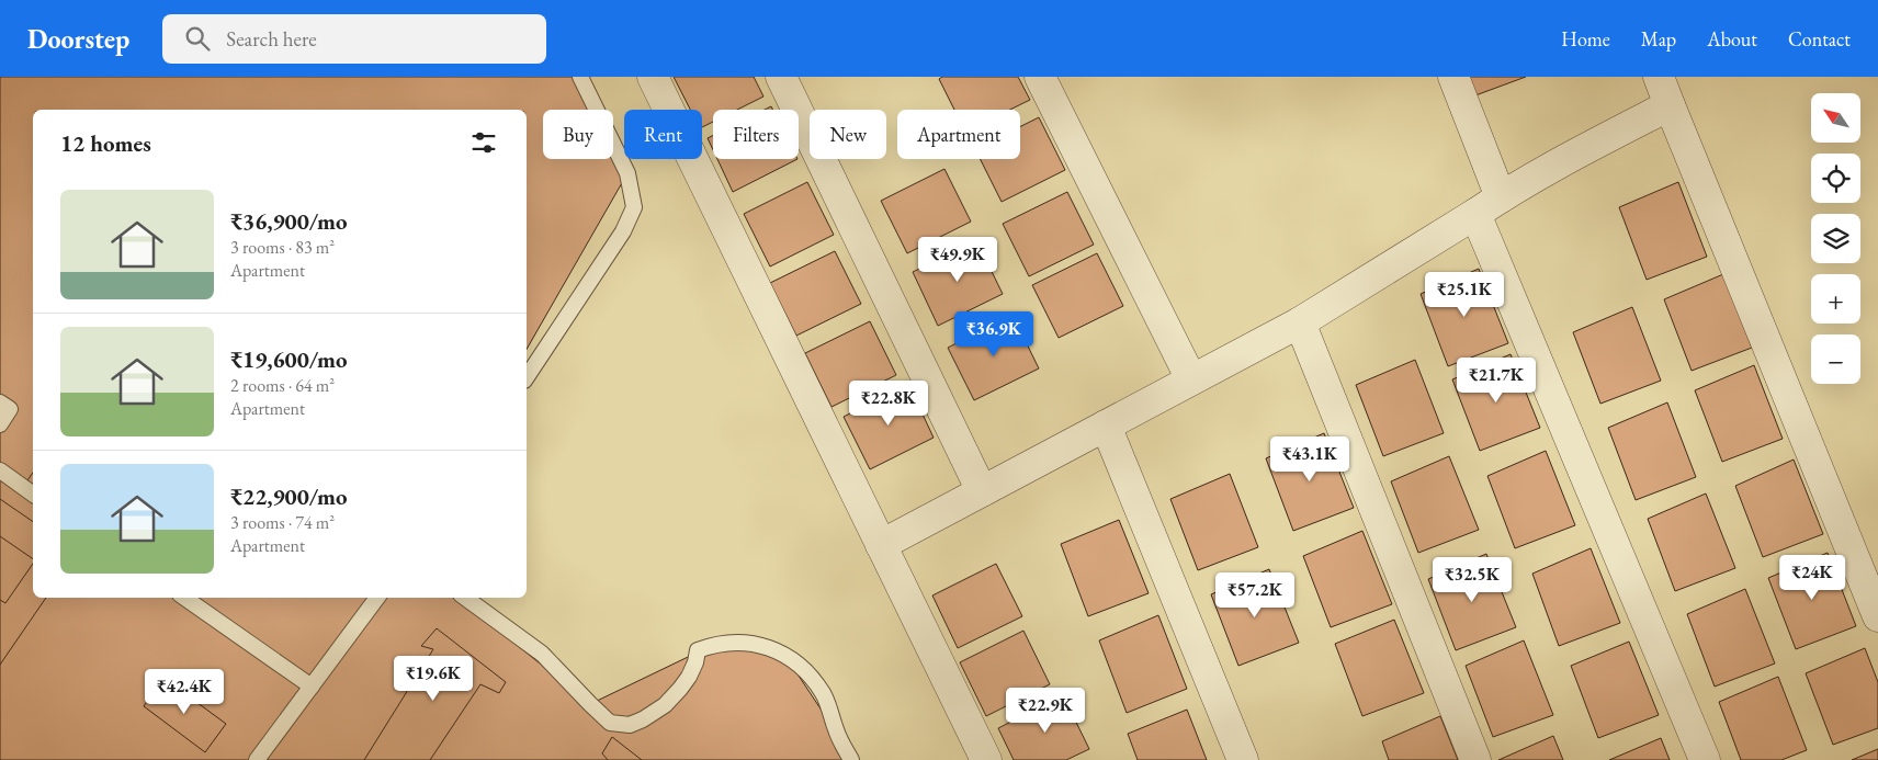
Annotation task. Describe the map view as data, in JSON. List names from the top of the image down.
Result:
{
  "north": "top left",
  "page": {
    "header": "Doorstep",
    "search": "Search here",
    "nav": [
      "Home",
      "Map",
      "About",
      "Contact"
    ],
    "map_buttons": ["+", "−"],
    "chip": [
      "Buy",
      "Rent",
      "Filters",
      "New",
      "Apartment"
    ],
    "heading": "12 homes",
    "list": [
      {
        "name": "₹36,900/mo",
        "note": "3 rooms · 83 m² · Apartment"
      },
      {
        "name": "₹19,600/mo",
        "note": "2 rooms · 64 m² · Apartment"
      },
      {
        "name": "₹22,900/mo",
        "note": "3 rooms · 74 m² · Apartment"
      }
    ],
    "price": [
      "₹49.9K",
      "₹25.1K",
      "₹36.9K",
      "₹21.7K",
      "₹22.8K",
      "₹43.1K",
      "₹24K",
      "₹32.5K",
      "₹57.2K",
      "₹19.6K",
      "₹42.4K",
      "₹22.9K"
    ]
  }
}
